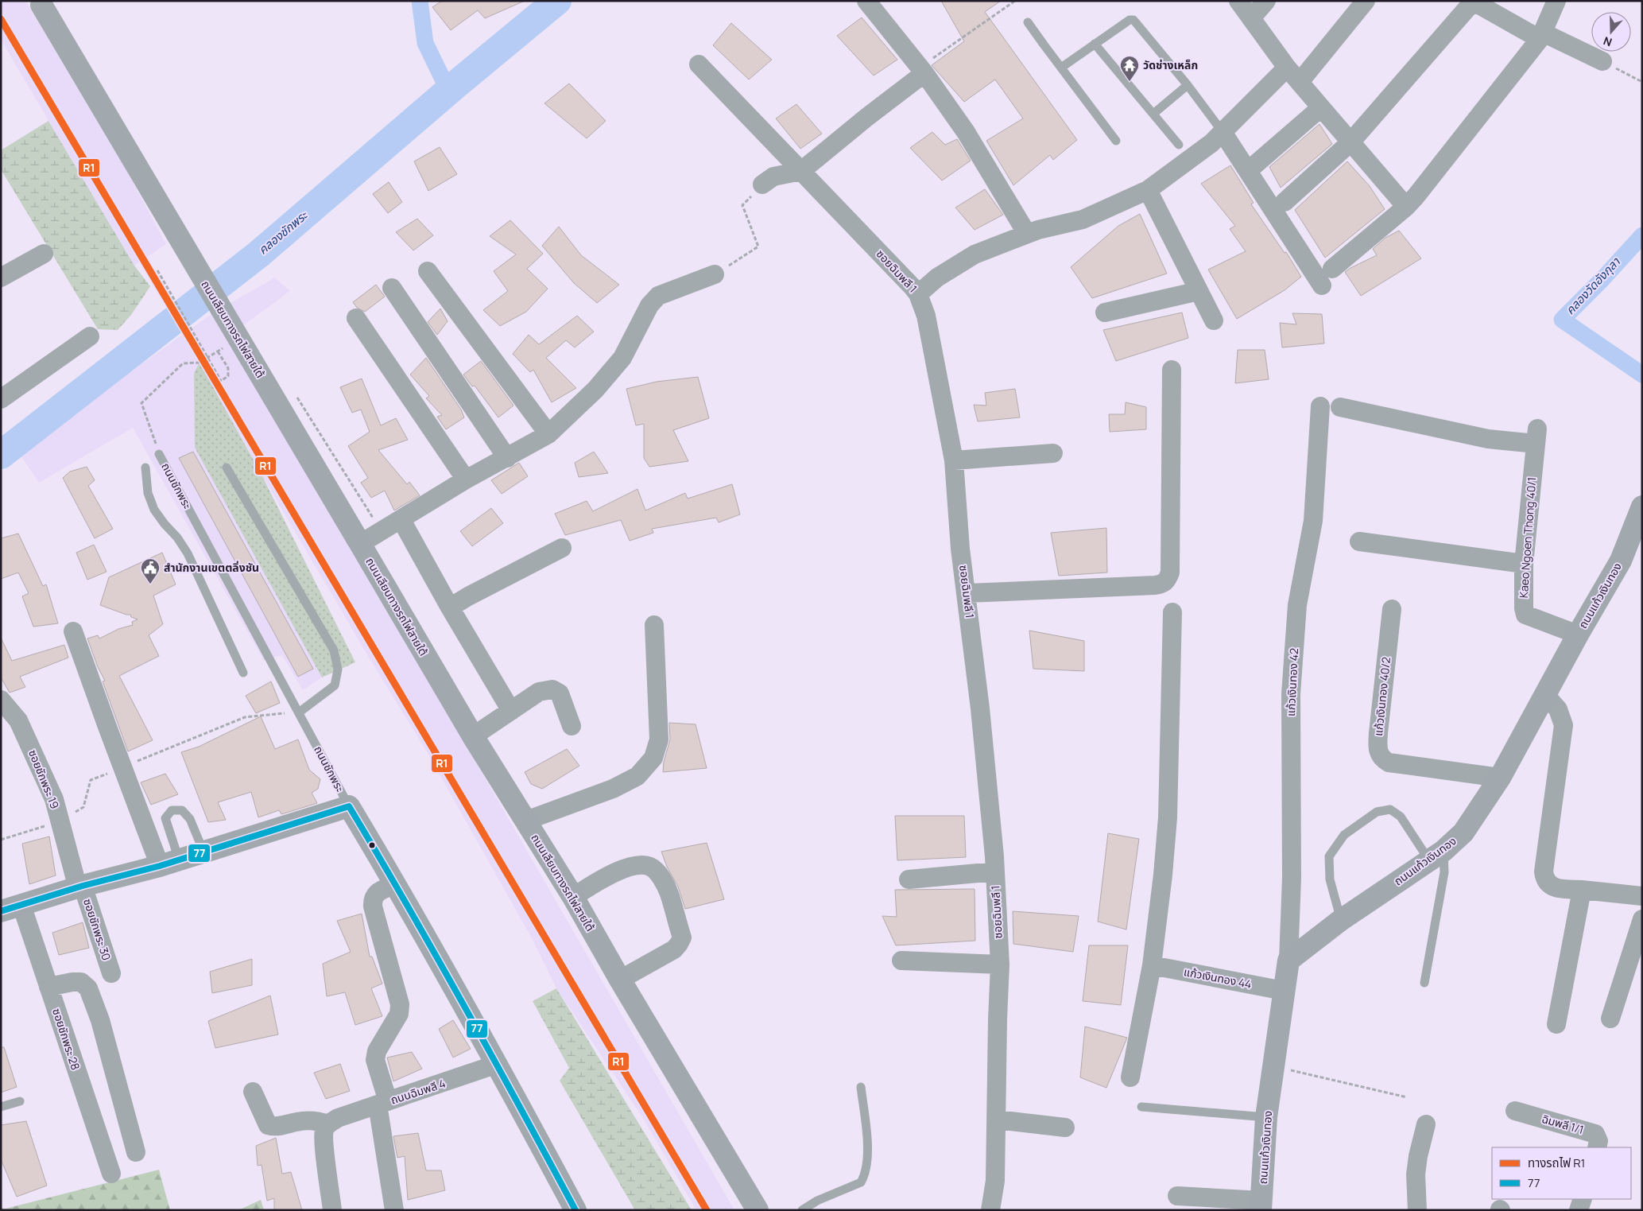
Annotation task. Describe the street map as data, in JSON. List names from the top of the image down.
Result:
{
  "streets": {
    "street": [
      "ซอยฉิมพลี 1",
      "ถนนเลียบทางรถไฟสายใต้",
      "ถนนชักพระ",
      "Kaeo Ngoen Thong 40/1",
      "ถนนแก้วเงินทอง",
      "แก้วเงินทอง 42",
      "แก้วเงินทอง 40/2",
      "ซอยชักพระ 19",
      "ซอยชักพระ 30",
      "แก้วเงินทอง 44",
      "ซอยชักพระ 28",
      "ถนนฉิมพลี 4",
      "ฉิมพลี 1/1"
    ]
  },
  "crossings": [
    ["ถนนชักพระ", "ซอยชักพระ 19"],
    ["ถนนชักพระ", "ซอยชักพระ 30"],
    ["ถนนชักพระ", "ซอยชักพระ 28"],
    ["Kaeo Ngoen Thong 40/1", "ถนนแก้วเงินทอง"],
    ["ถนนแก้วเงินทอง", "แก้วเงินทอง 42"],
    ["ถนนแก้วเงินทอง", "แก้วเงินทอง 40/2"],
    ["ถนนแก้วเงินทอง", "แก้วเงินทอง 44"],
    ["ซอยชักพระ 19", "ซอยชักพระ 30"]
  ],
  "water": ["คลองชักพระ", "คลองวัดอังกุลา"],
  "places": {
    "temple": ["วัดช่างเหล็ก"],
    "public building": ["สำนักงานเขตตลิ่งชัน"]
  },
  "lines": ["rail line R1", "transit line 77"],
  "legend": ["ทางรถไฟ R1", "77"],
  "north": "bottom"
}
